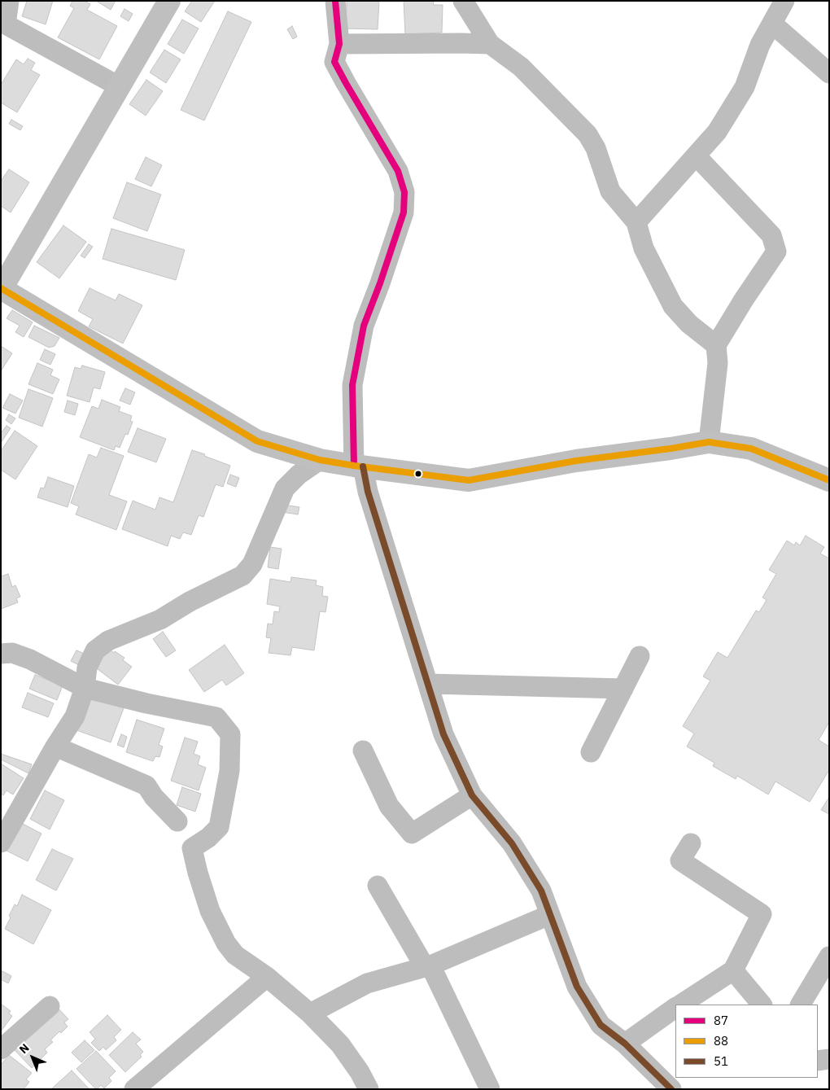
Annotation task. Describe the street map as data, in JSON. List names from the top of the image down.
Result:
{
  "lines": ["transit line 87", "transit line 88", "transit line 51"],
  "legend": ["87", "88", "51"],
  "north": "top left"
}
